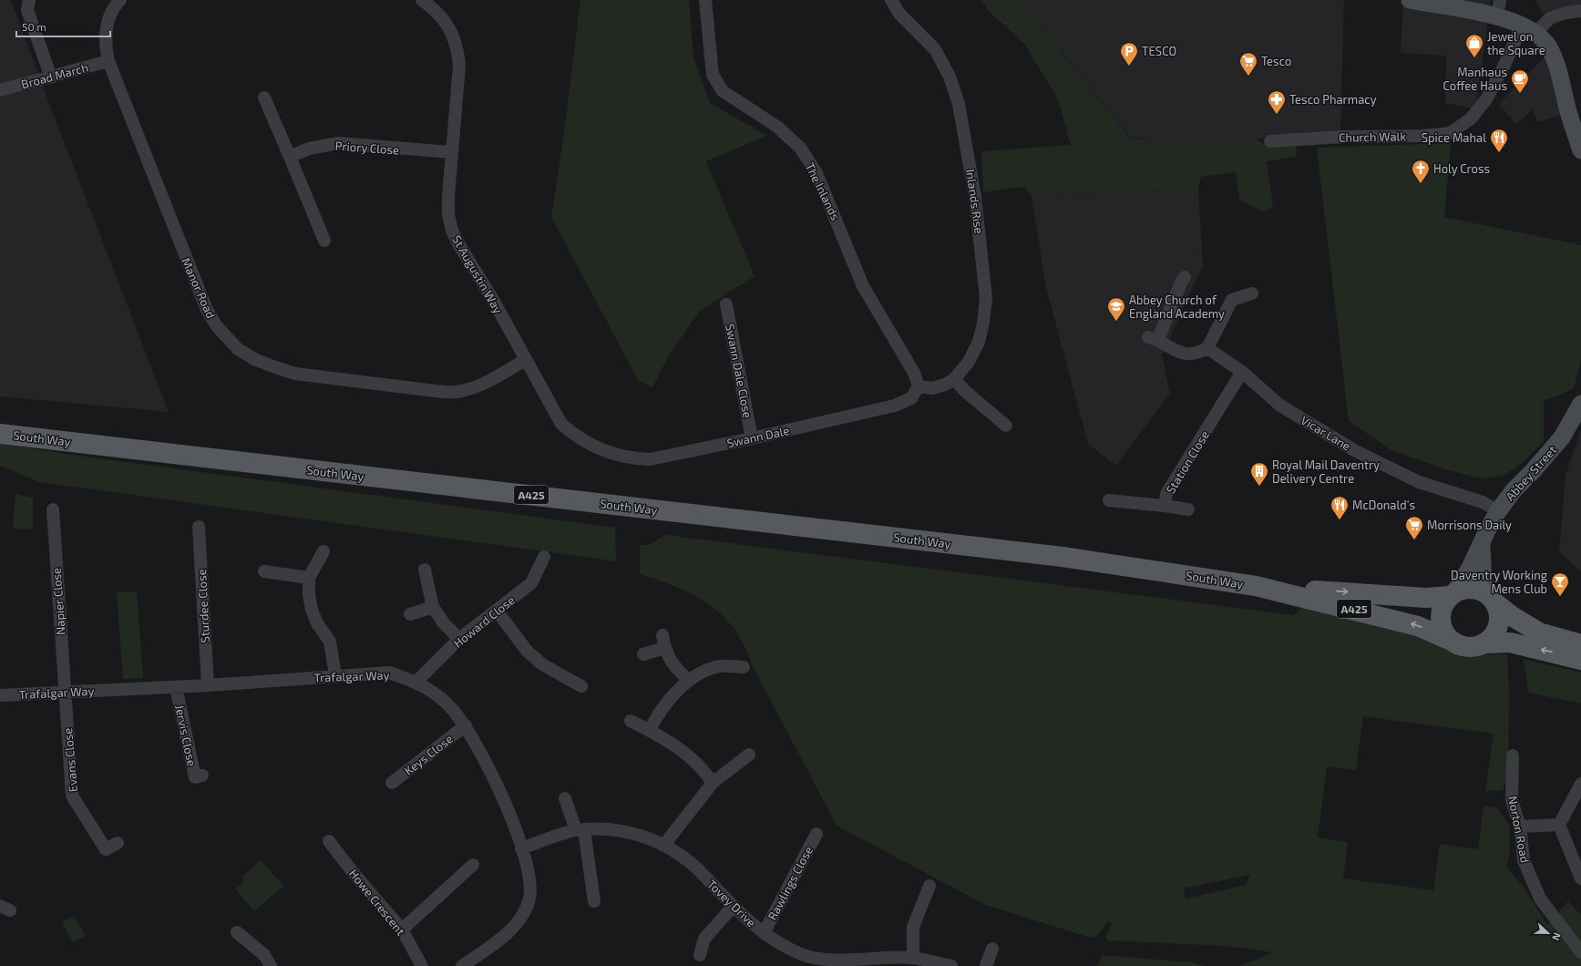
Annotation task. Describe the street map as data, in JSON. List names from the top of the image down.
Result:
{
  "streets": {
    "main road": ["South Way", "Abbey Street", "A425"],
    "street": [
      "Broad March",
      "Church Walk",
      "Priory Close",
      "The Inlands",
      "Inlands Rise",
      "St Augustin Way",
      "Manor Road",
      "Swann Dale Close",
      "Vicar Lane",
      "Swann Dale",
      "Station Close",
      "Napier Close",
      "Sturdee Close",
      "Howard Close",
      "Trafalgar Way",
      "Jervis Close",
      "Keys Close",
      "Evans Close",
      "Norton Road",
      "Rawlings Close",
      "Howe Crescent",
      "Tovey Drive"
    ]
  },
  "crossings": [
    ["Broad March", "Manor Road"],
    ["Priory Close", "St Augustin Way"],
    ["The Inlands", "Inlands Rise"],
    ["The Inlands", "Swann Dale"],
    ["Inlands Rise", "Swann Dale"],
    ["St Augustin Way", "Manor Road"],
    ["St Augustin Way", "Swann Dale"],
    ["Swann Dale Close", "Swann Dale"],
    ["Vicar Lane", "Station Close"],
    ["Vicar Lane", "Abbey Street"],
    ["South Way", "A425"],
    ["Abbey Street", "A425"],
    ["Napier Close", "Trafalgar Way"],
    ["Napier Close", "Evans Close"],
    ["Sturdee Close", "Trafalgar Way"],
    ["Howard Close", "Trafalgar Way"],
    ["Trafalgar Way", "Jervis Close"],
    ["Trafalgar Way", "Keys Close"],
    ["Trafalgar Way", "Evans Close"],
    ["Trafalgar Way", "Tovey Drive"],
    ["Rawlings Close", "Tovey Drive"]
  ],
  "places": {
    "shop": ["Jewel on the Square"],
    "parking": ["TESCO"],
    "supermarket": ["Tesco", "Morrisons Daily"],
    "cafe": ["Manhaus Coffee Haus"],
    "pharmacy": ["Tesco Pharmacy"],
    "restaurant": ["Spice Mahal", "McDonald's"],
    "church": ["Holy Cross"],
    "school or university": ["Abbey Church of England Academy"],
    "building": ["Royal Mail Daventry Delivery Centre"],
    "bar": ["Daventry Working Mens Club"]
  },
  "scale_bar": "50 m",
  "north": "right"
}
